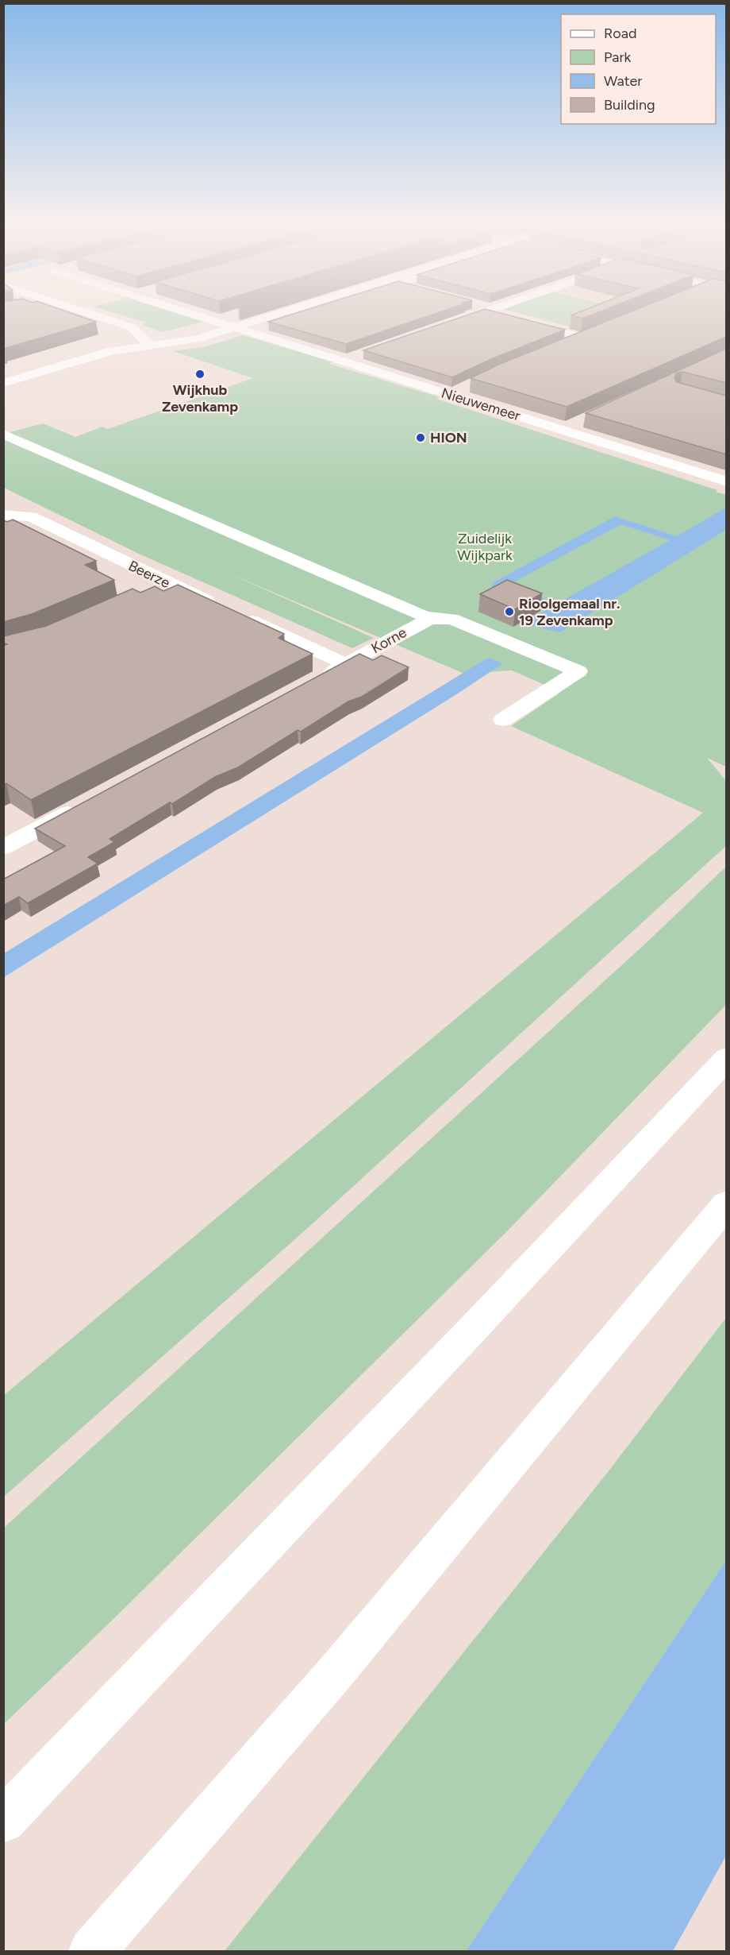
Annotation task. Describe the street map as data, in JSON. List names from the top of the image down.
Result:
{
  "streets": {
    "main road": ["Nieuwemeer", "Beerze", "Korne"]
  },
  "crossings": [
    ["Beerze", "Korne"]
  ],
  "parks": ["Zuidelijk Wijkpark"],
  "places": ["Wijkhub Zevenkamp", "HION", "Rioolgemaal nr. 19 Zevenkamp"],
  "legend": [
    "Road",
    "Park",
    "Water",
    "Building"
  ]
}
